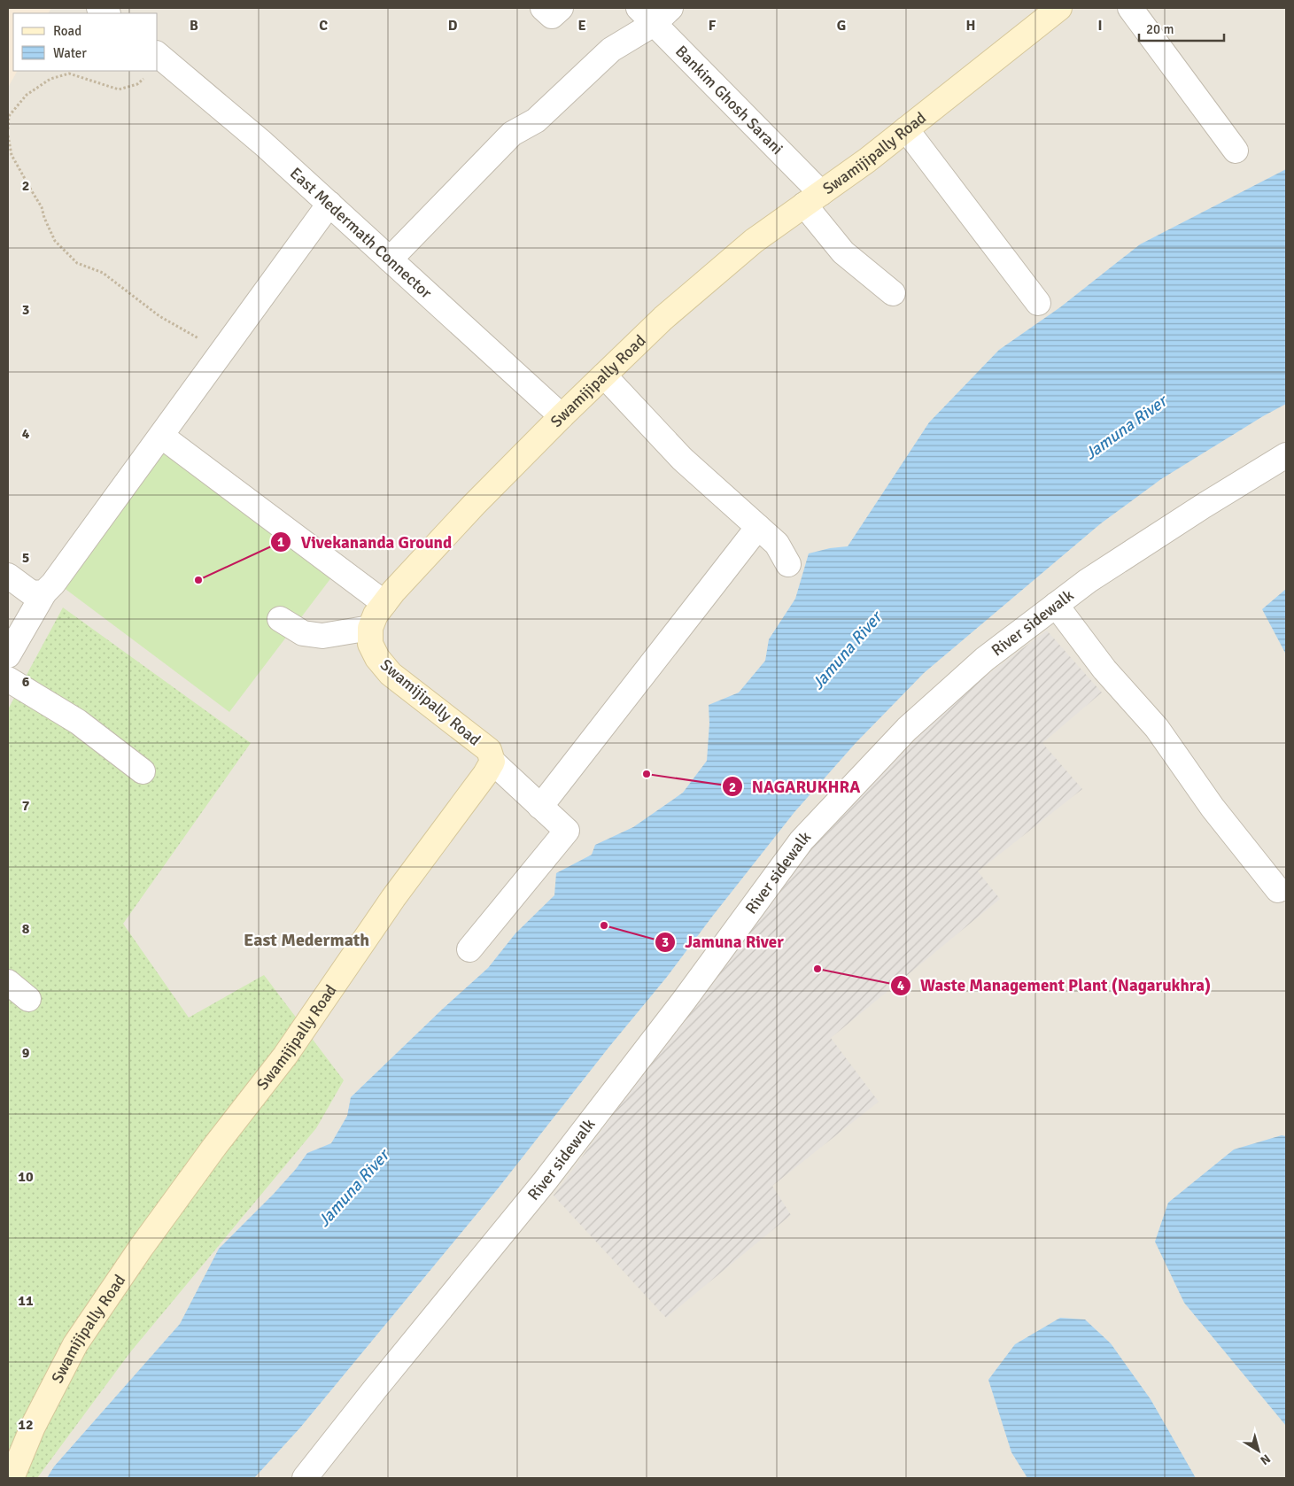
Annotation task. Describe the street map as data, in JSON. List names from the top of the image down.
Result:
{
  "streets": {
    "street": [
      "Bankim Ghosh Sarani",
      "Swamijipally Road",
      "East Medermath Connector",
      "River sidewalk"
    ]
  },
  "crossings": [
    ["Bankim Ghosh Sarani", "Swamijipally Road"],
    ["Swamijipally Road", "East Medermath Connector"]
  ],
  "districts": ["East Medermath"],
  "water": ["Jamuna River"],
  "places": [
    "Vivekananda Ground",
    "NAGARUKHRA",
    "Jamuna River",
    "Waste Management Plant (Nagarukhra)"
  ],
  "legend": ["Road", "Water"],
  "scale_bar": "20 m",
  "north": "bottom right",
  "grid": {
    "columns": [
      "B",
      "C",
      "D",
      "E",
      "F",
      "G",
      "H",
      "I"
    ],
    "rows": [
      "2",
      "3",
      "4",
      "5",
      "6",
      "7",
      "8",
      "9",
      "10",
      "11",
      "12"
    ]
  }
}
